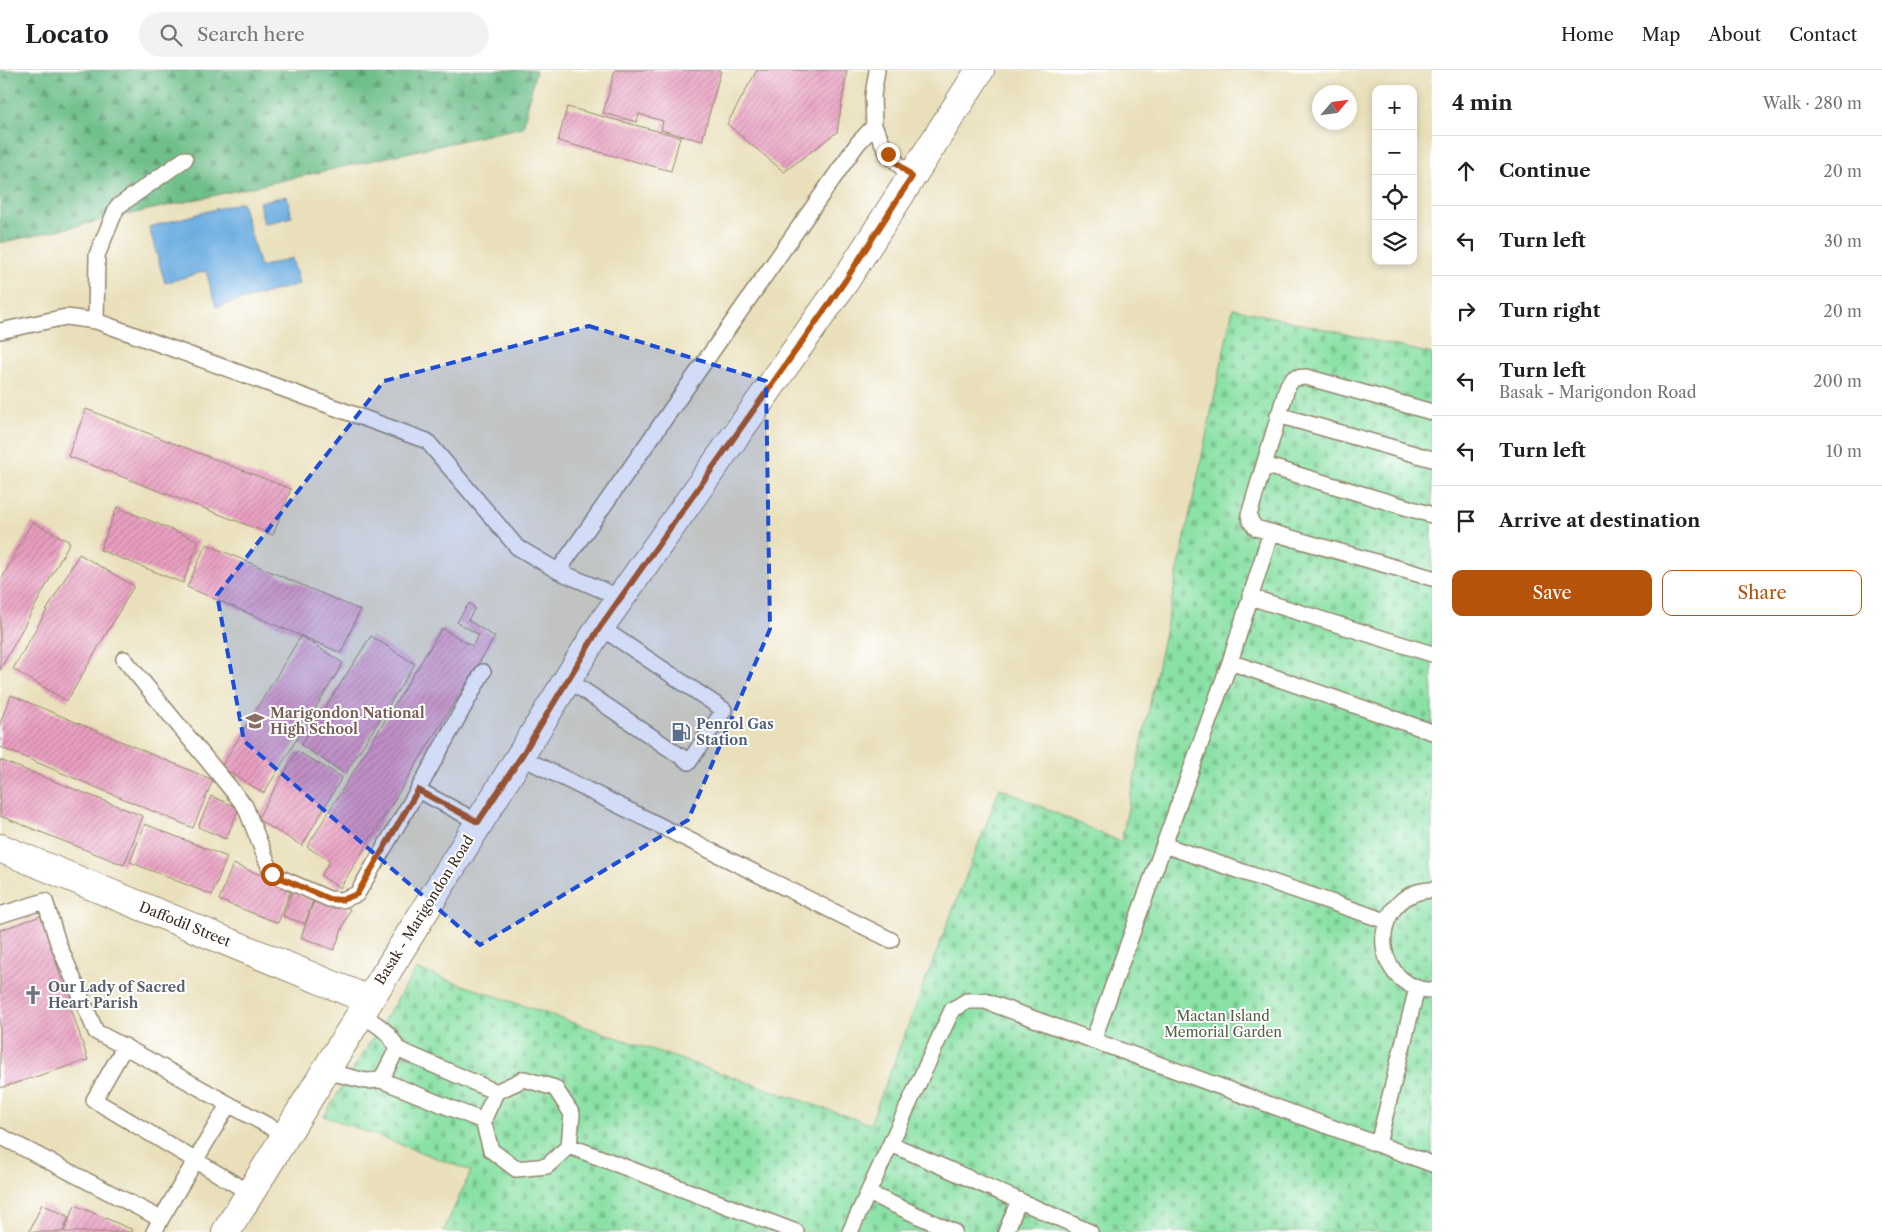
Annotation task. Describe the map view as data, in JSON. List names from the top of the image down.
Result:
{
  "streets": {
    "main road": ["Basak - Marigondon Road", "Daffodil Street"]
  },
  "crossings": [
    ["Basak - Marigondon Road", "Daffodil Street"]
  ],
  "parks": ["Mactan Island Memorial Garden"],
  "places": {
    "school or university": ["Marigondon National High School"],
    "fuel station": ["Penrol Gas Station"],
    "church": ["Our Lady of Sacred Heart Parish"]
  },
  "north": "top right",
  "page": {
    "header": "Locato",
    "search": "Search here",
    "nav": [
      "Home",
      "Map",
      "About",
      "Contact"
    ],
    "heading": ["4 min", "Walk · 280 m"],
    "map_buttons": ["+", "−"],
    "list": [
      ["Continue", "20 m"],
      ["Turn left", "30 m"],
      ["Turn right", "20 m"],
      ["Turn left", "Basak - Marigondon Road", "200 m"],
      ["Turn left", "10 m"],
      "Arrive at destination"
    ],
    "buttons": ["Save", "Share"]
  }
}
